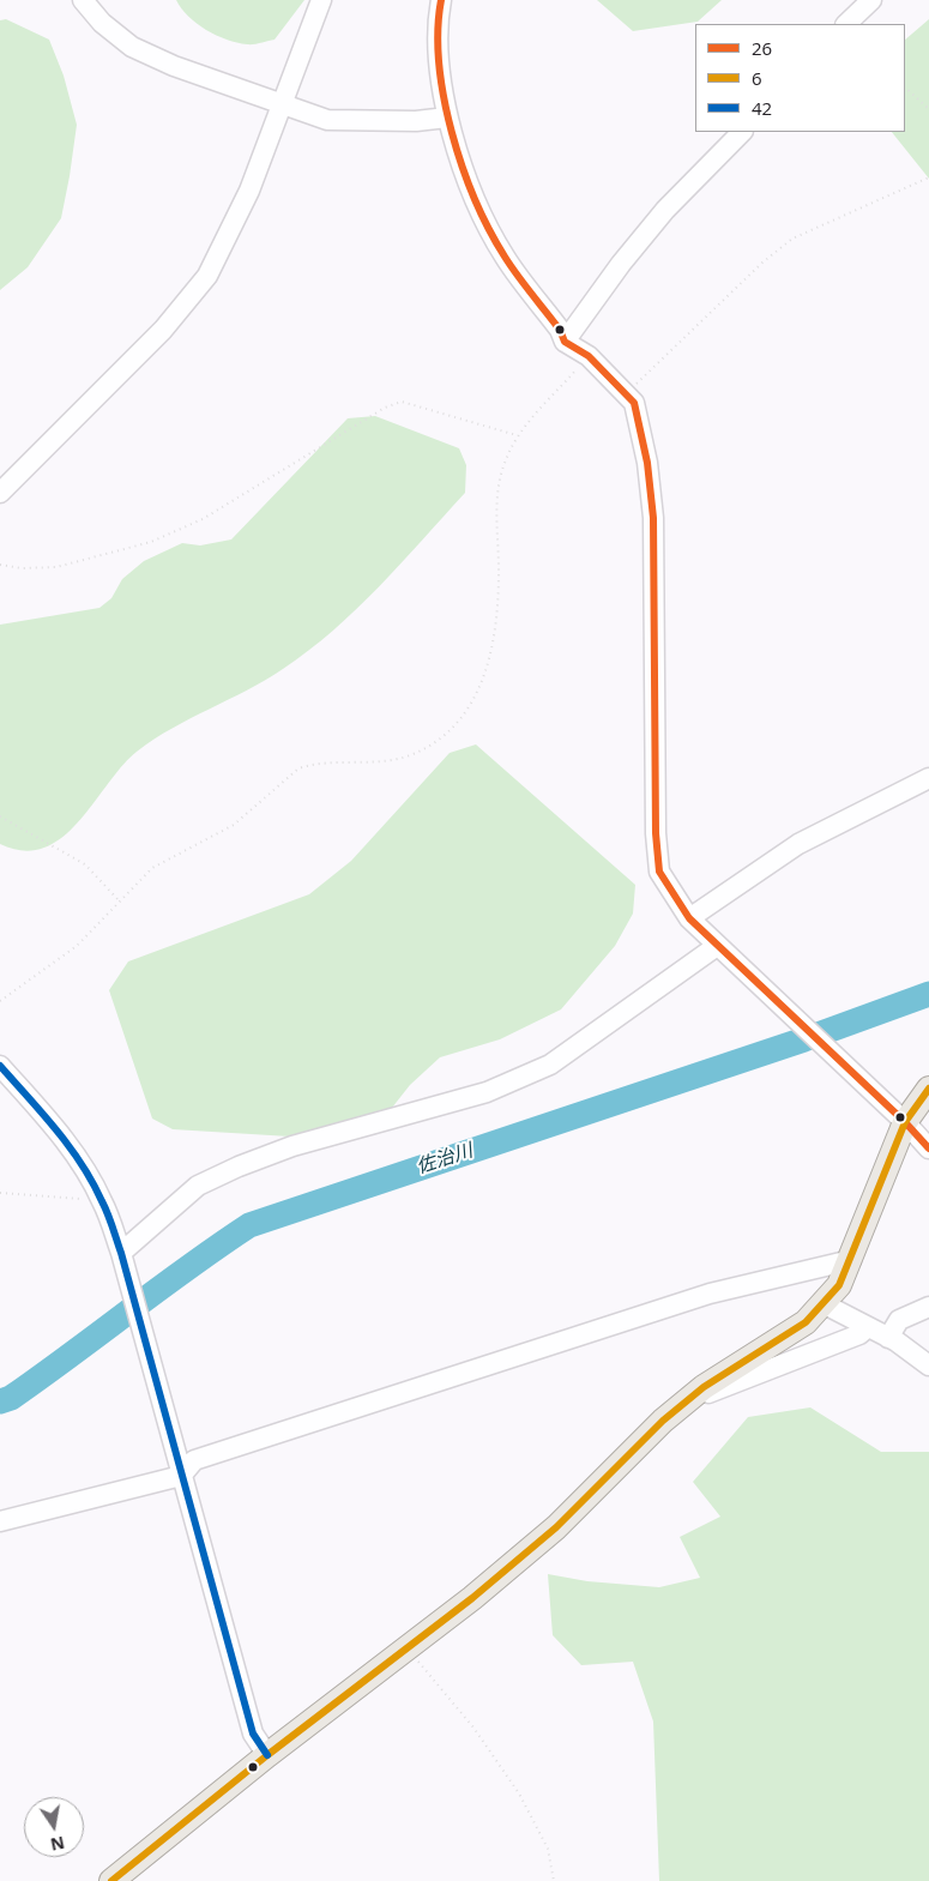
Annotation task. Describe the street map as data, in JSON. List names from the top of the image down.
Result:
{
  "water": ["佐治川"],
  "lines": ["transit line 26", "transit line 42", "transit line 6"],
  "legend": ["26", "6", "42"],
  "north": "bottom"
}
